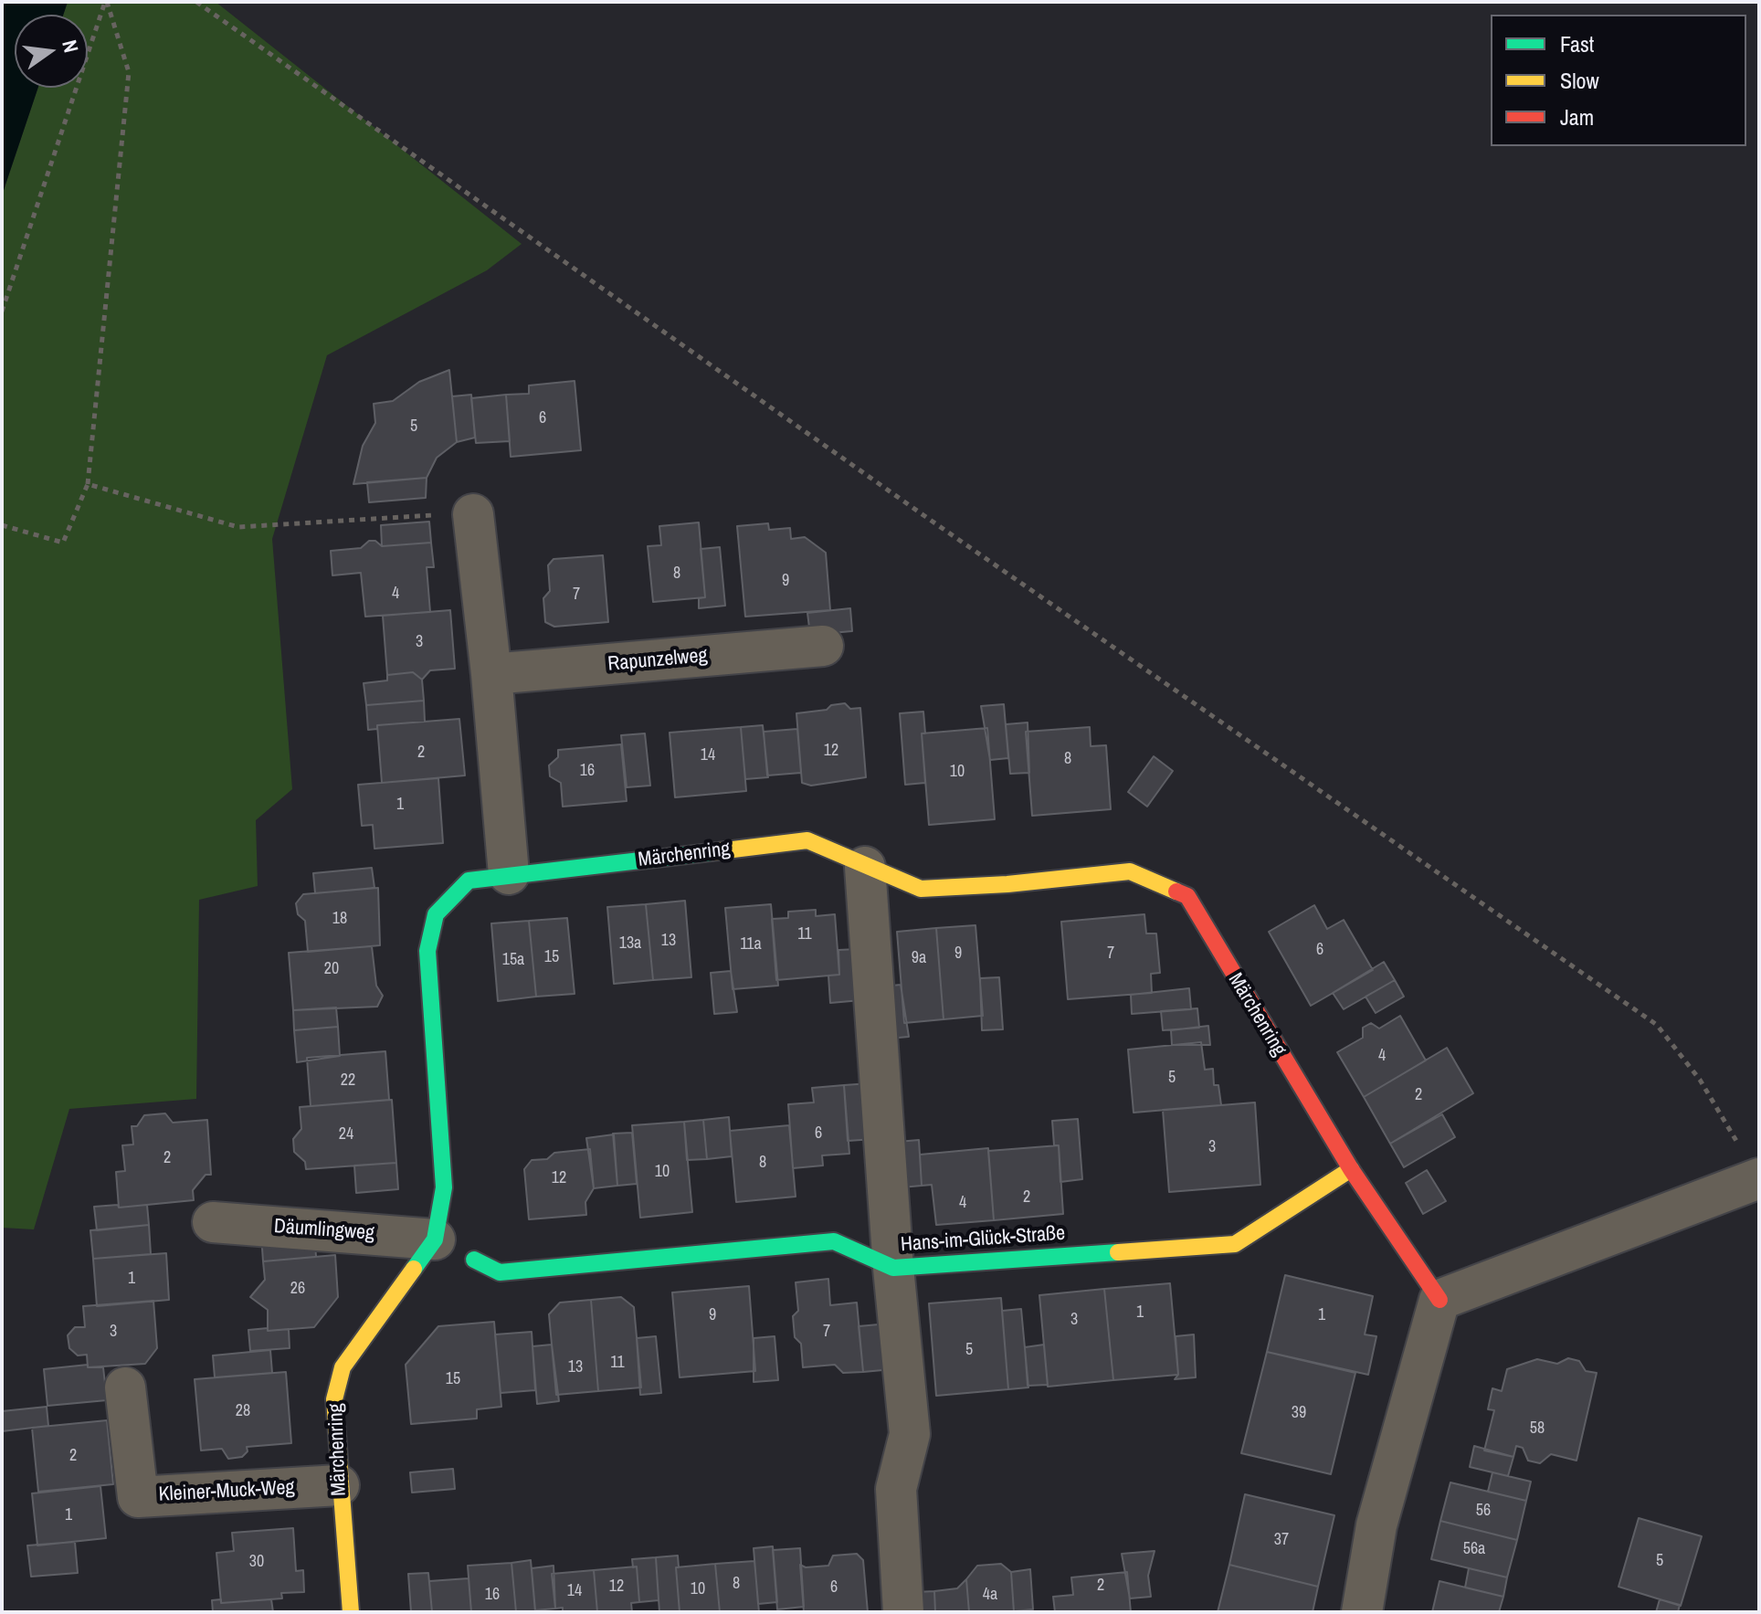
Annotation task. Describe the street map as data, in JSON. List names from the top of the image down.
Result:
{
  "streets": {
    "street": [
      "Rapunzelweg",
      "Märchenring",
      "Däumlingweg",
      "Hans-im-Glück-Straße",
      "Kleiner-Muck-Weg"
    ]
  },
  "crossings": [
    ["Märchenring", "Däumlingweg"],
    ["Märchenring", "Hans-im-Glück-Straße"],
    ["Märchenring", "Kleiner-Muck-Weg"]
  ],
  "house_numbers": [
    "6",
    "5",
    "8",
    "9",
    "4",
    "7",
    "3",
    "12",
    "2",
    "14",
    "8",
    "16",
    "10",
    "1",
    "18",
    "11",
    "13",
    "13a",
    "11a",
    "6",
    "9",
    "7",
    "15",
    "9a",
    "15a",
    "20",
    "4",
    "5",
    "22",
    "2",
    "6",
    "24",
    "3",
    "2",
    "8",
    "10",
    "12",
    "2",
    "4",
    "1",
    "26",
    "1",
    "9",
    "1",
    "3",
    "3",
    "7",
    "5",
    "11",
    "13",
    "15",
    "28",
    "39",
    "58",
    "2",
    "56",
    "1",
    "37",
    "56a",
    "5",
    "30",
    "8",
    "2",
    "12",
    "6",
    "10",
    "14",
    "16",
    "4a"
  ],
  "legend": ["Fast", "Slow", "Jam"],
  "north": "right"
}
